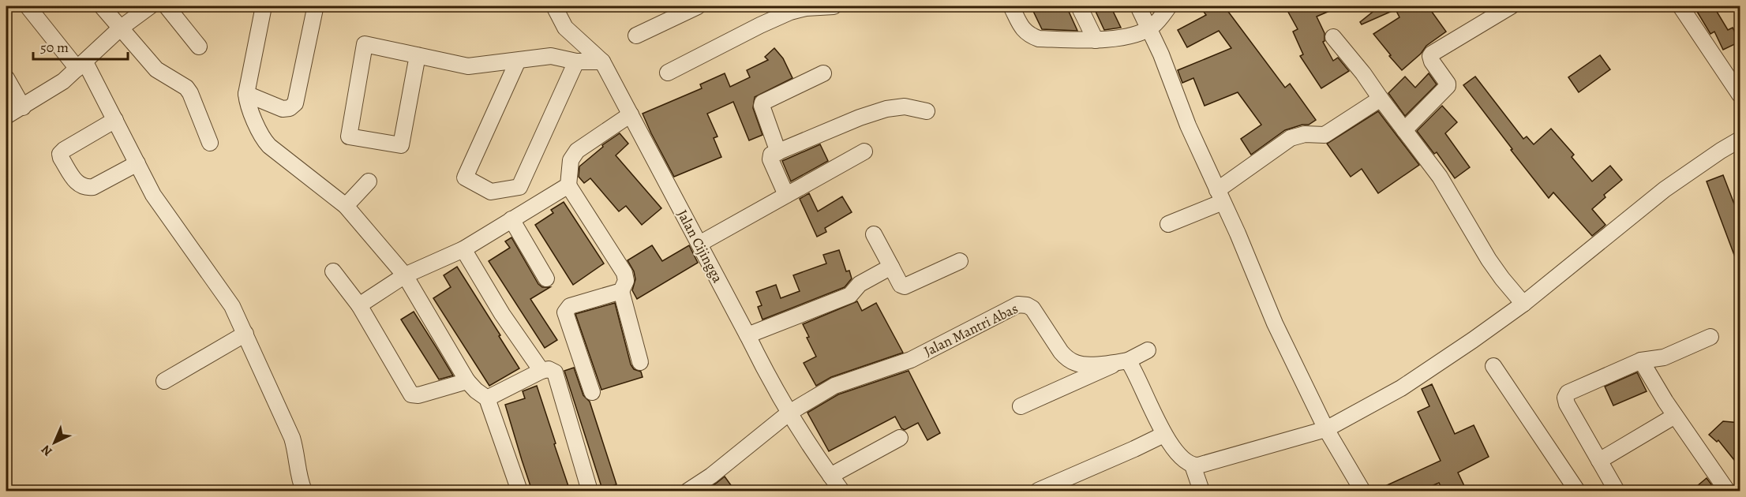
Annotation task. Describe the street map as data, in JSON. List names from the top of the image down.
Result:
{
  "streets": {
    "street": ["Jalan Cijingga", "Jalan Mantri Abas"]
  },
  "crossings": [
    ["Jalan Cijingga", "Jalan Mantri Abas"]
  ],
  "scale_bar": "50 m",
  "north": "bottom left"
}
